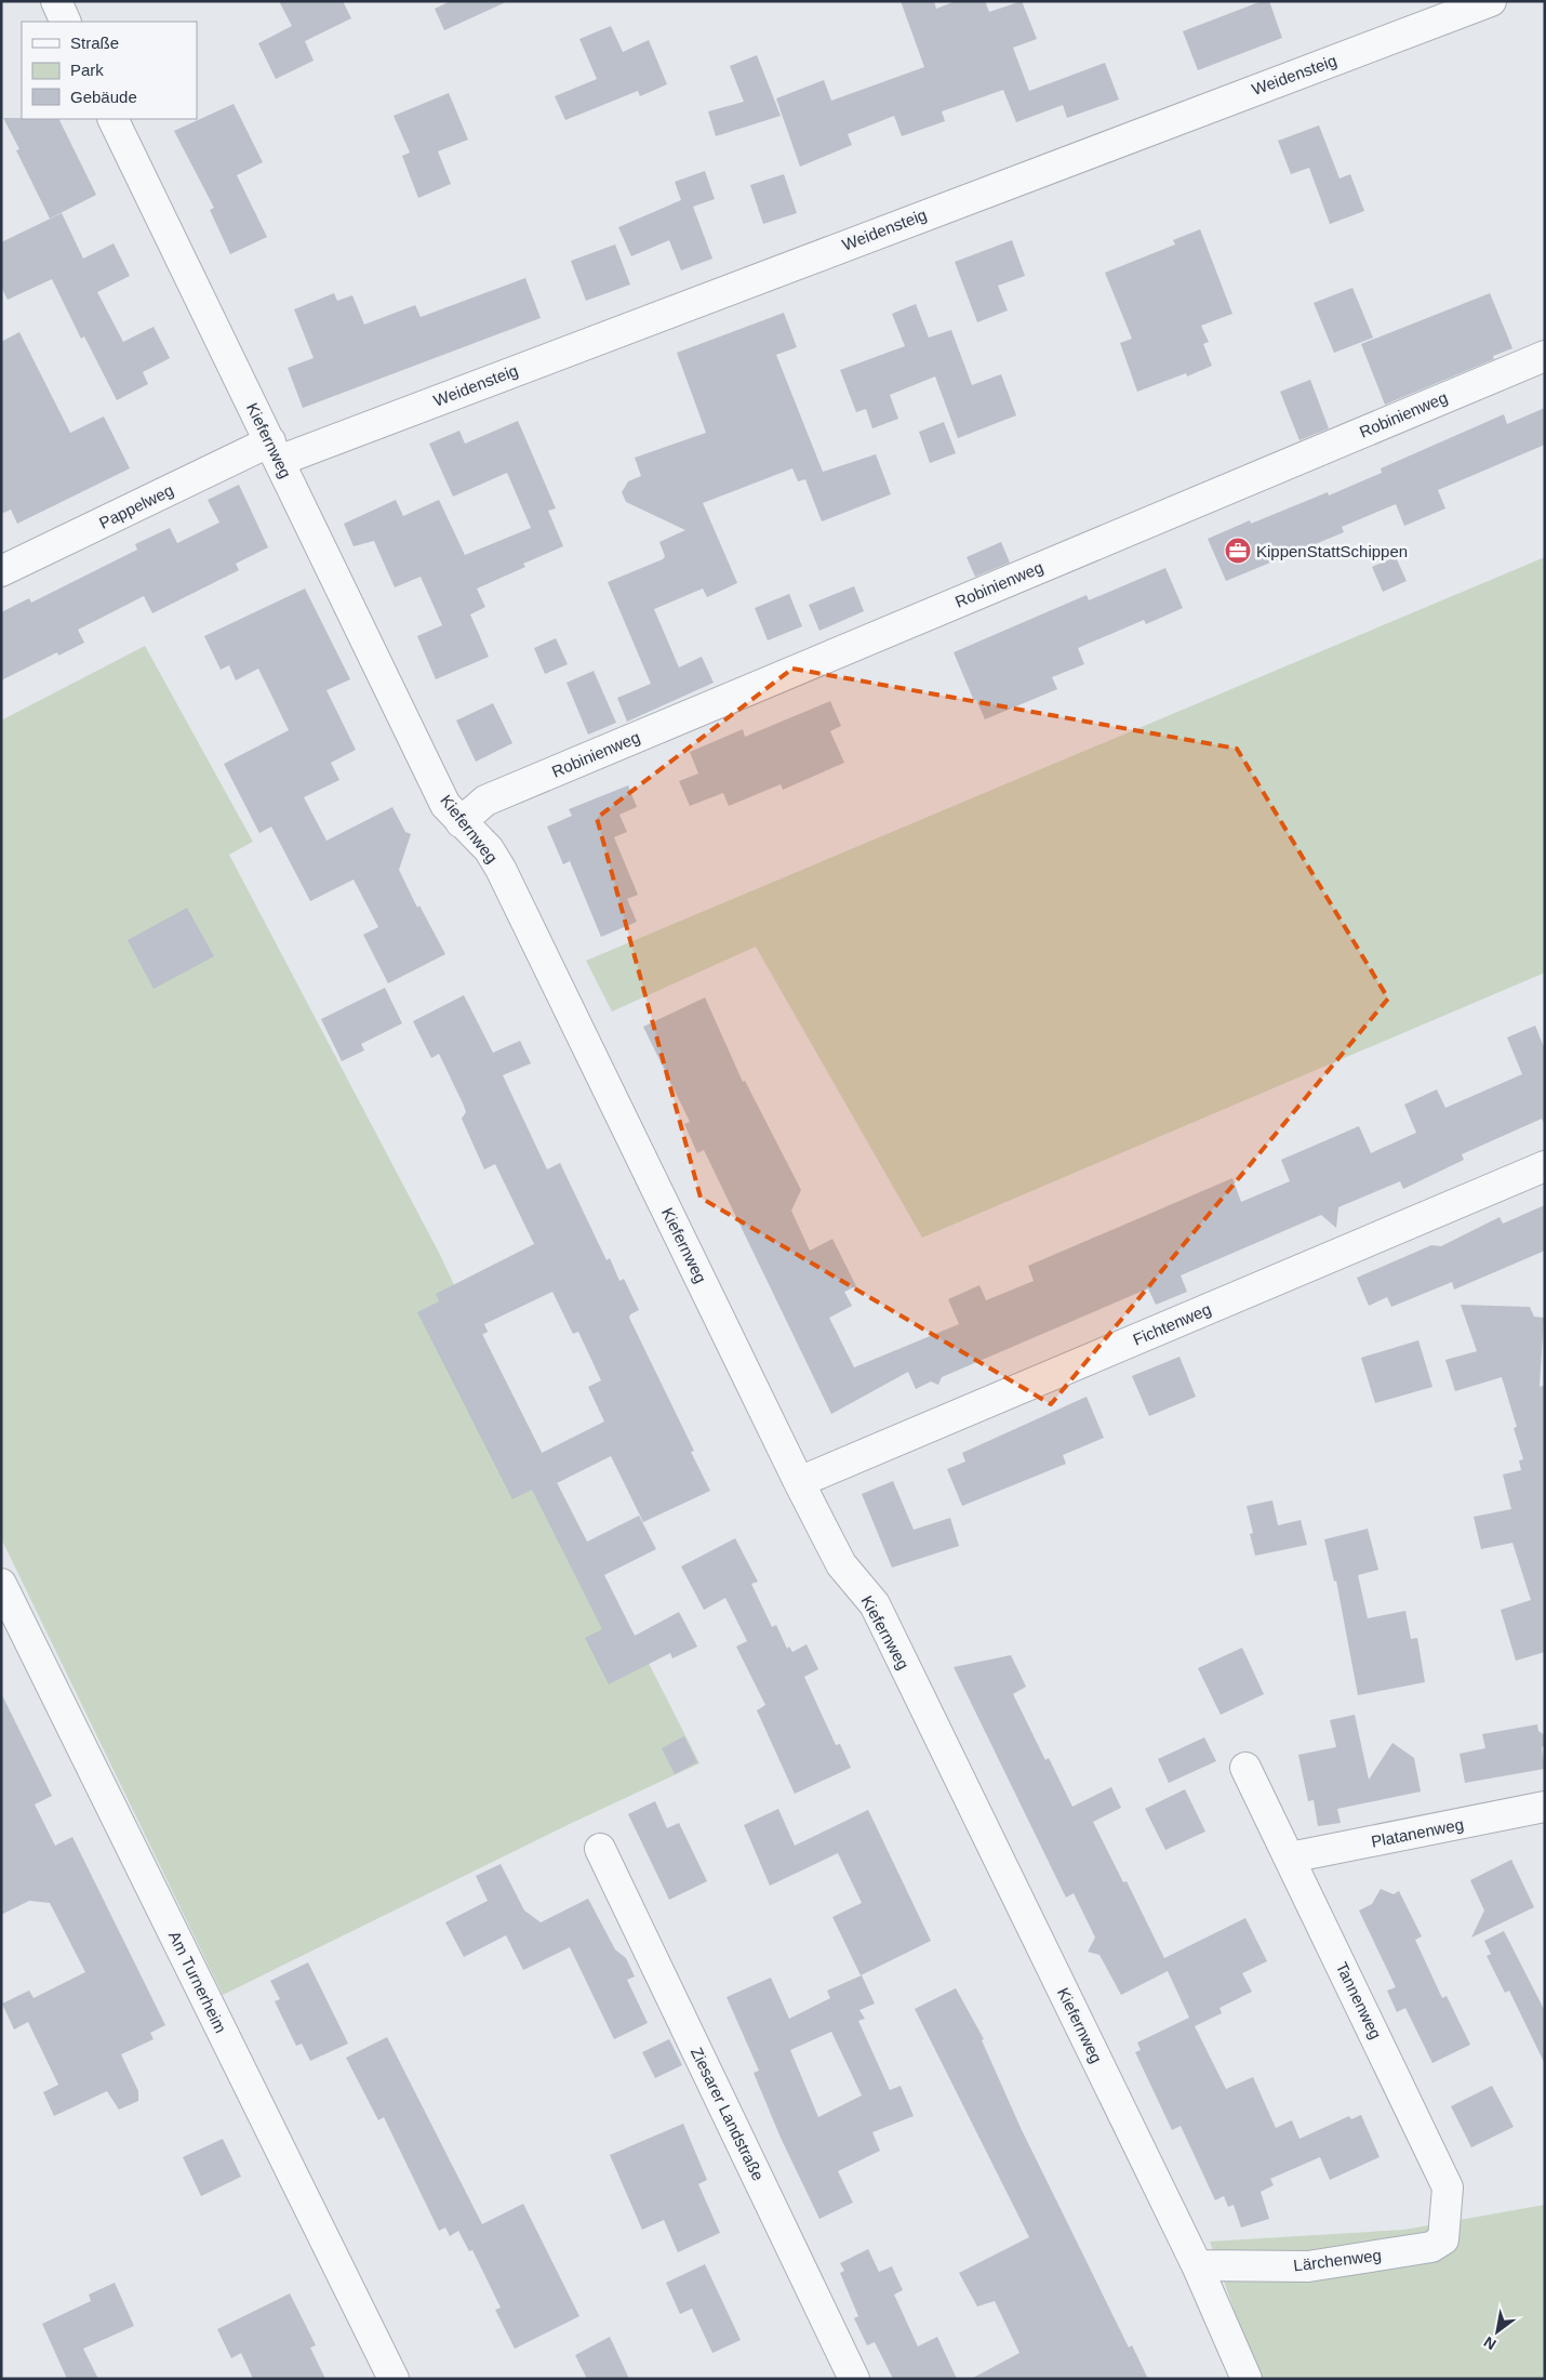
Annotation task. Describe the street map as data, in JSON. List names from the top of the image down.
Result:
{
  "streets": {
    "street": [
      "Weidensteig",
      "Robinienweg",
      "Kiefernweg",
      "Pappelweg",
      "Fichtenweg",
      "Platanenweg",
      "Am Turnerheim",
      "Tannenweg",
      "Ziesarer Landstraße",
      "Lärchenweg"
    ]
  },
  "crossings": [
    ["Weidensteig", "Kiefernweg"],
    ["Weidensteig", "Pappelweg"],
    ["Robinienweg", "Kiefernweg"],
    ["Kiefernweg", "Pappelweg"],
    ["Kiefernweg", "Fichtenweg"],
    ["Kiefernweg", "Lärchenweg"],
    ["Platanenweg", "Tannenweg"],
    ["Tannenweg", "Lärchenweg"]
  ],
  "places": {
    "office": ["KippenStattSchippen"]
  },
  "legend": ["Straße", "Park", "Gebäude"],
  "north": "bottom left"
}
